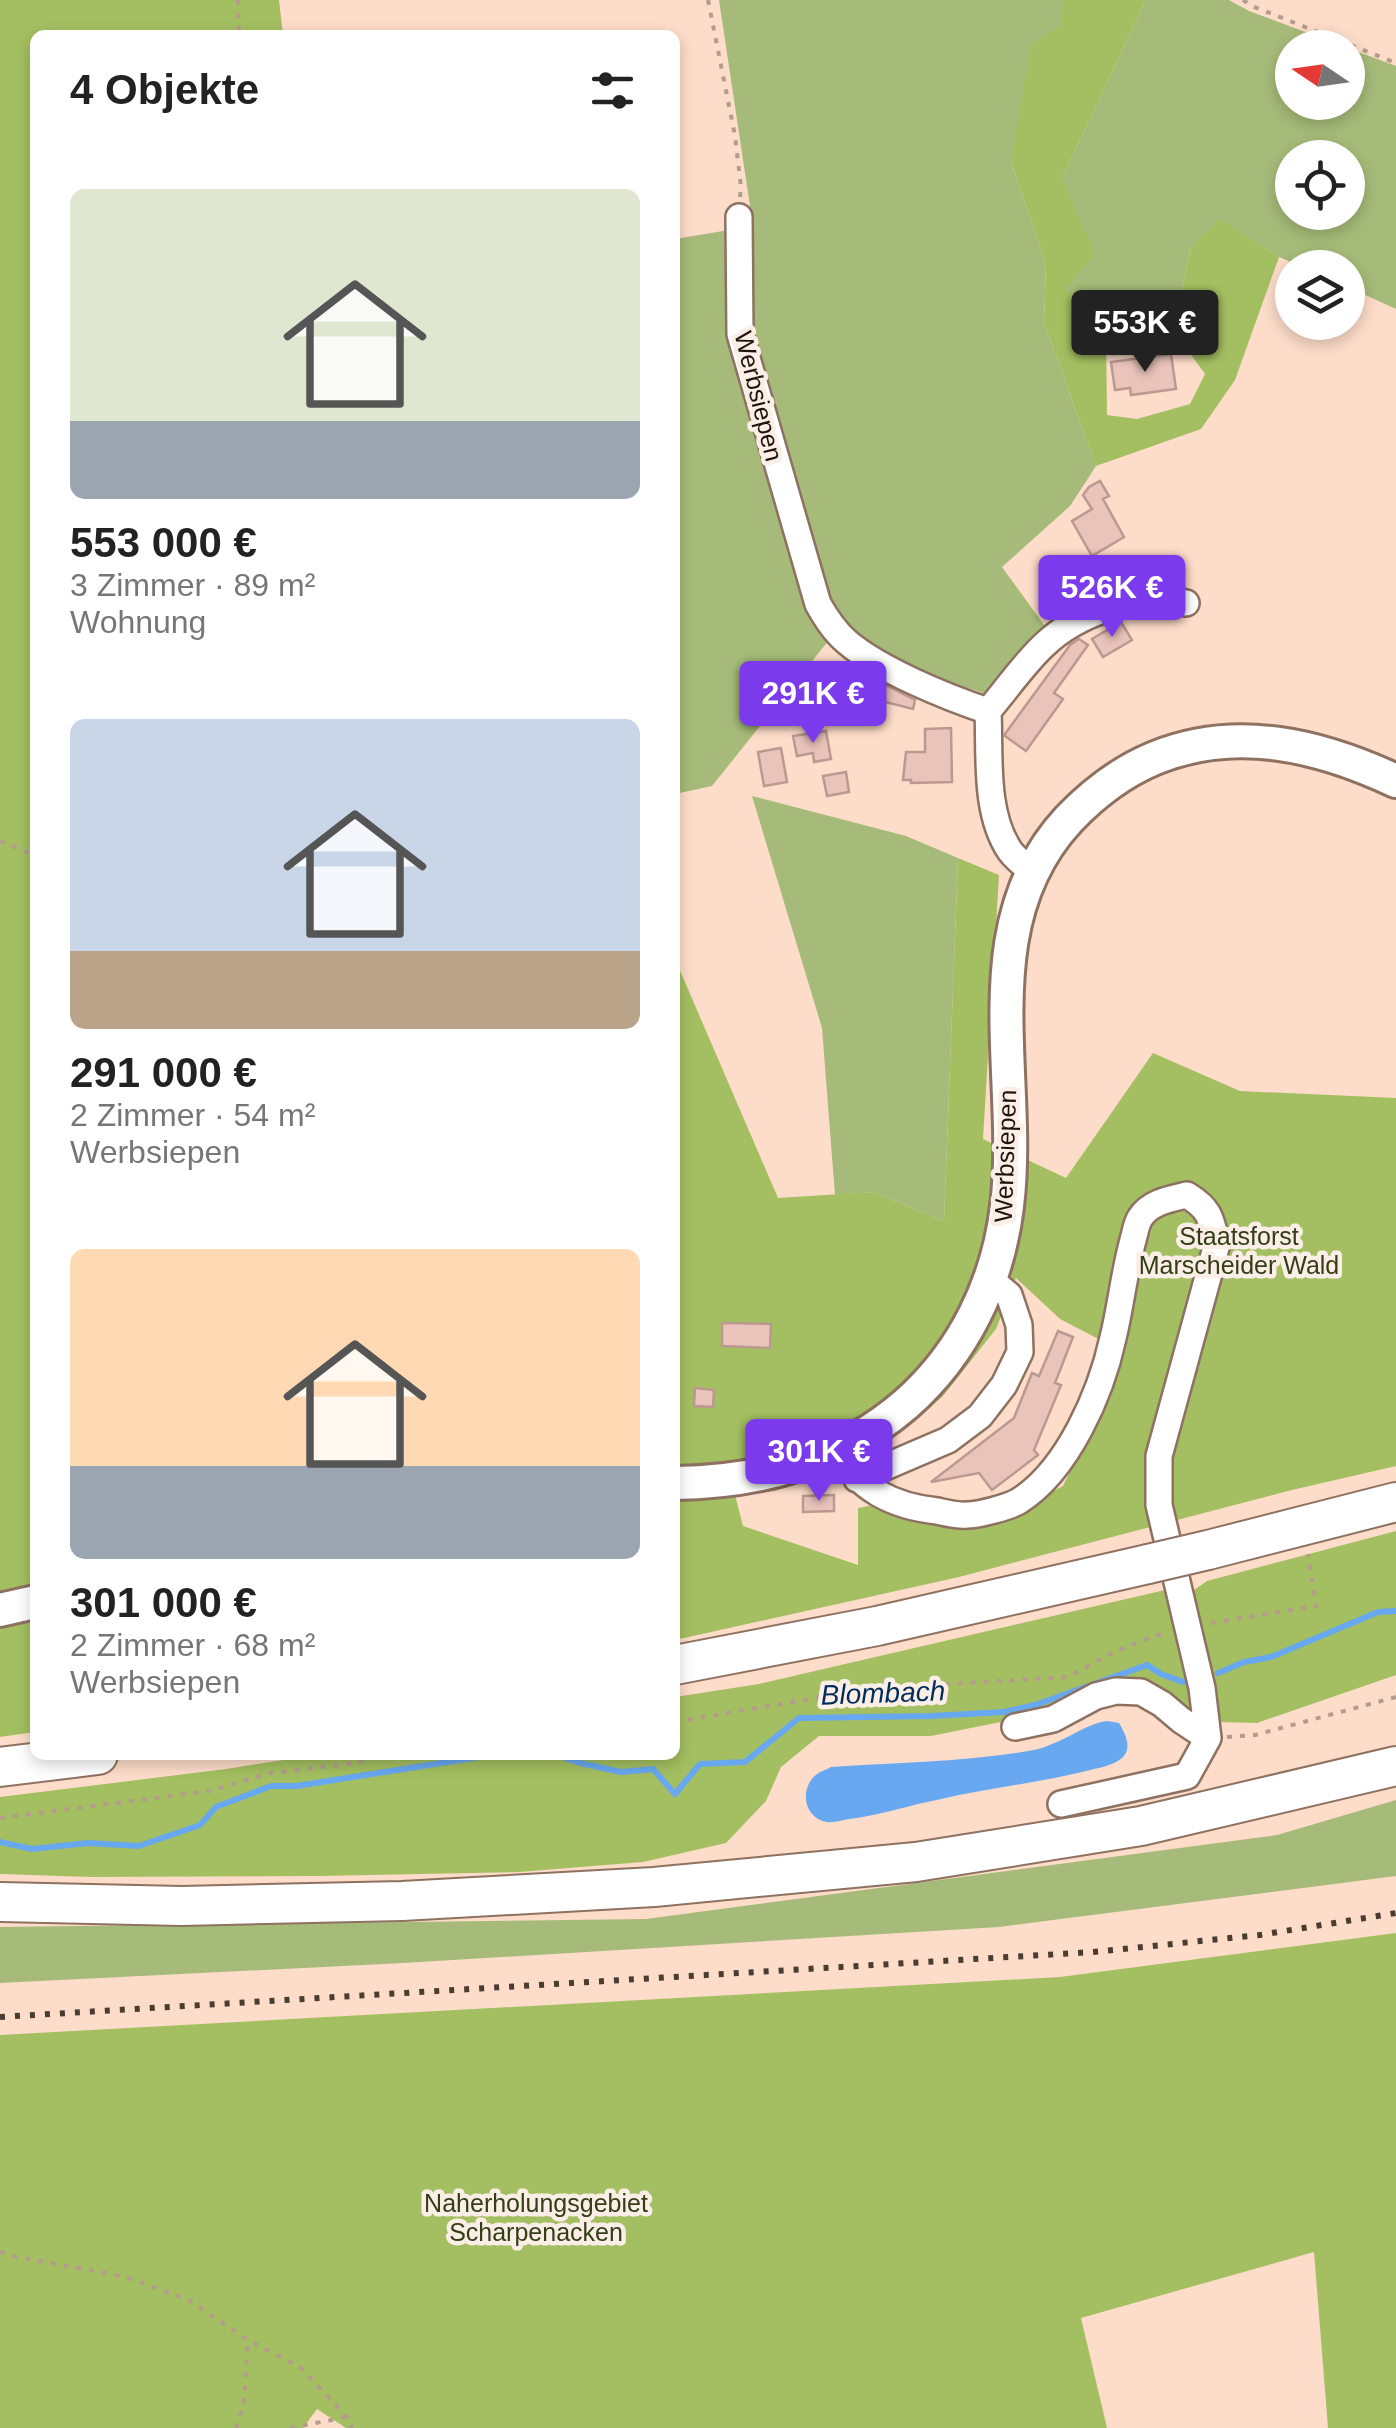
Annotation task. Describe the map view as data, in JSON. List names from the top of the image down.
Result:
{
  "streets": {
    "main road": ["Werbsiepen"]
  },
  "water": ["Blombach"],
  "parks": ["Staatsforst Marscheider Wald", "Naherholungsgebiet Scharpenacken"],
  "north": "left",
  "page": {
    "heading": "4 Objekte",
    "list": [
      {
        "name": "553 000 €",
        "note": "3 Zimmer · 89 m² · Wohnung"
      },
      {
        "name": "291 000 €",
        "note": "2 Zimmer · 54 m² · Werbsiepen"
      },
      {
        "name": "301 000 €",
        "note": "2 Zimmer · 68 m² · Werbsiepen"
      }
    ],
    "price": [
      "553K €",
      "526K €",
      "291K €",
      "301K €"
    ]
  }
}
